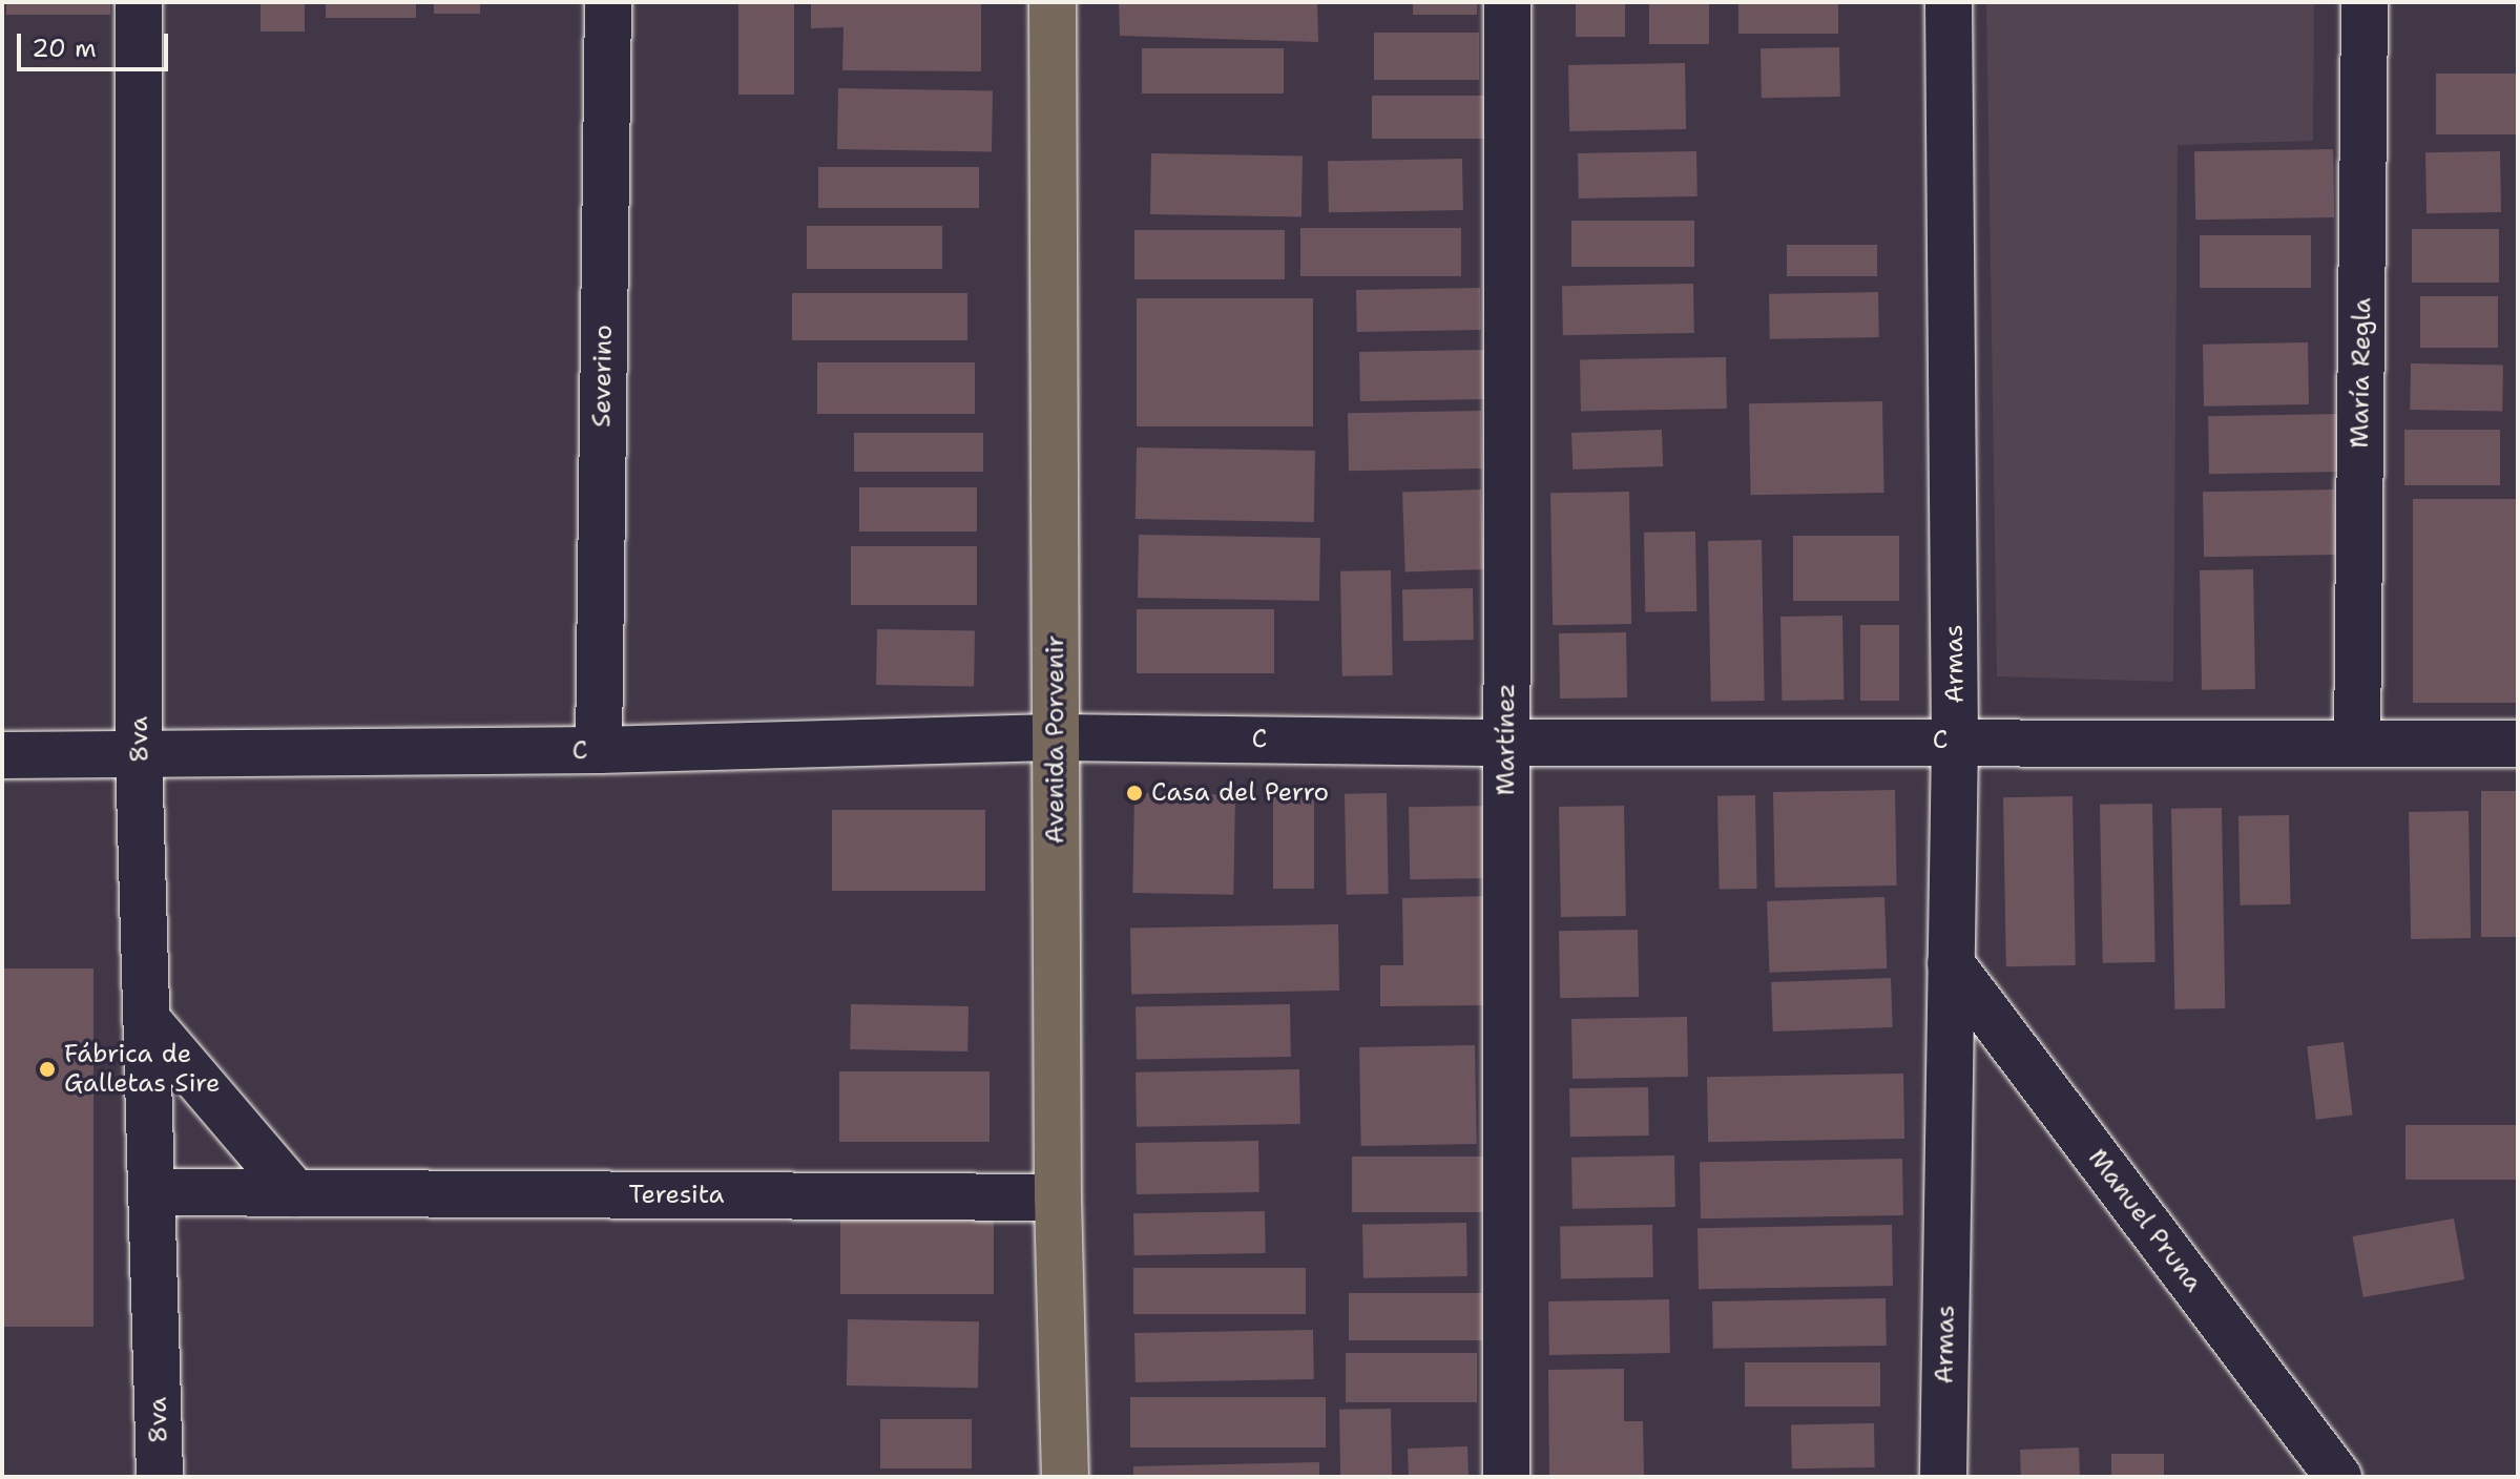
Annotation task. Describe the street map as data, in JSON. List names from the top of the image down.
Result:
{
  "streets": {
    "main road": ["Avenida Porvenir"],
    "street": [
      "María Regla",
      "Severino",
      "Armas",
      "8va",
      "C",
      "Martínez",
      "Teresita",
      "Manuel Pruna"
    ]
  },
  "crossings": [
    ["María Regla", "C"],
    ["Severino", "C"],
    ["Armas", "C"],
    ["Armas", "Manuel Pruna"],
    ["8va", "C"],
    ["8va", "Teresita"],
    ["Avenida Porvenir", "C"],
    ["Avenida Porvenir", "Teresita"],
    ["C", "Martínez"]
  ],
  "places": ["Casa del Perro", "Fábrica de Galletas Sire"],
  "scale_bar": "20 m"
}
